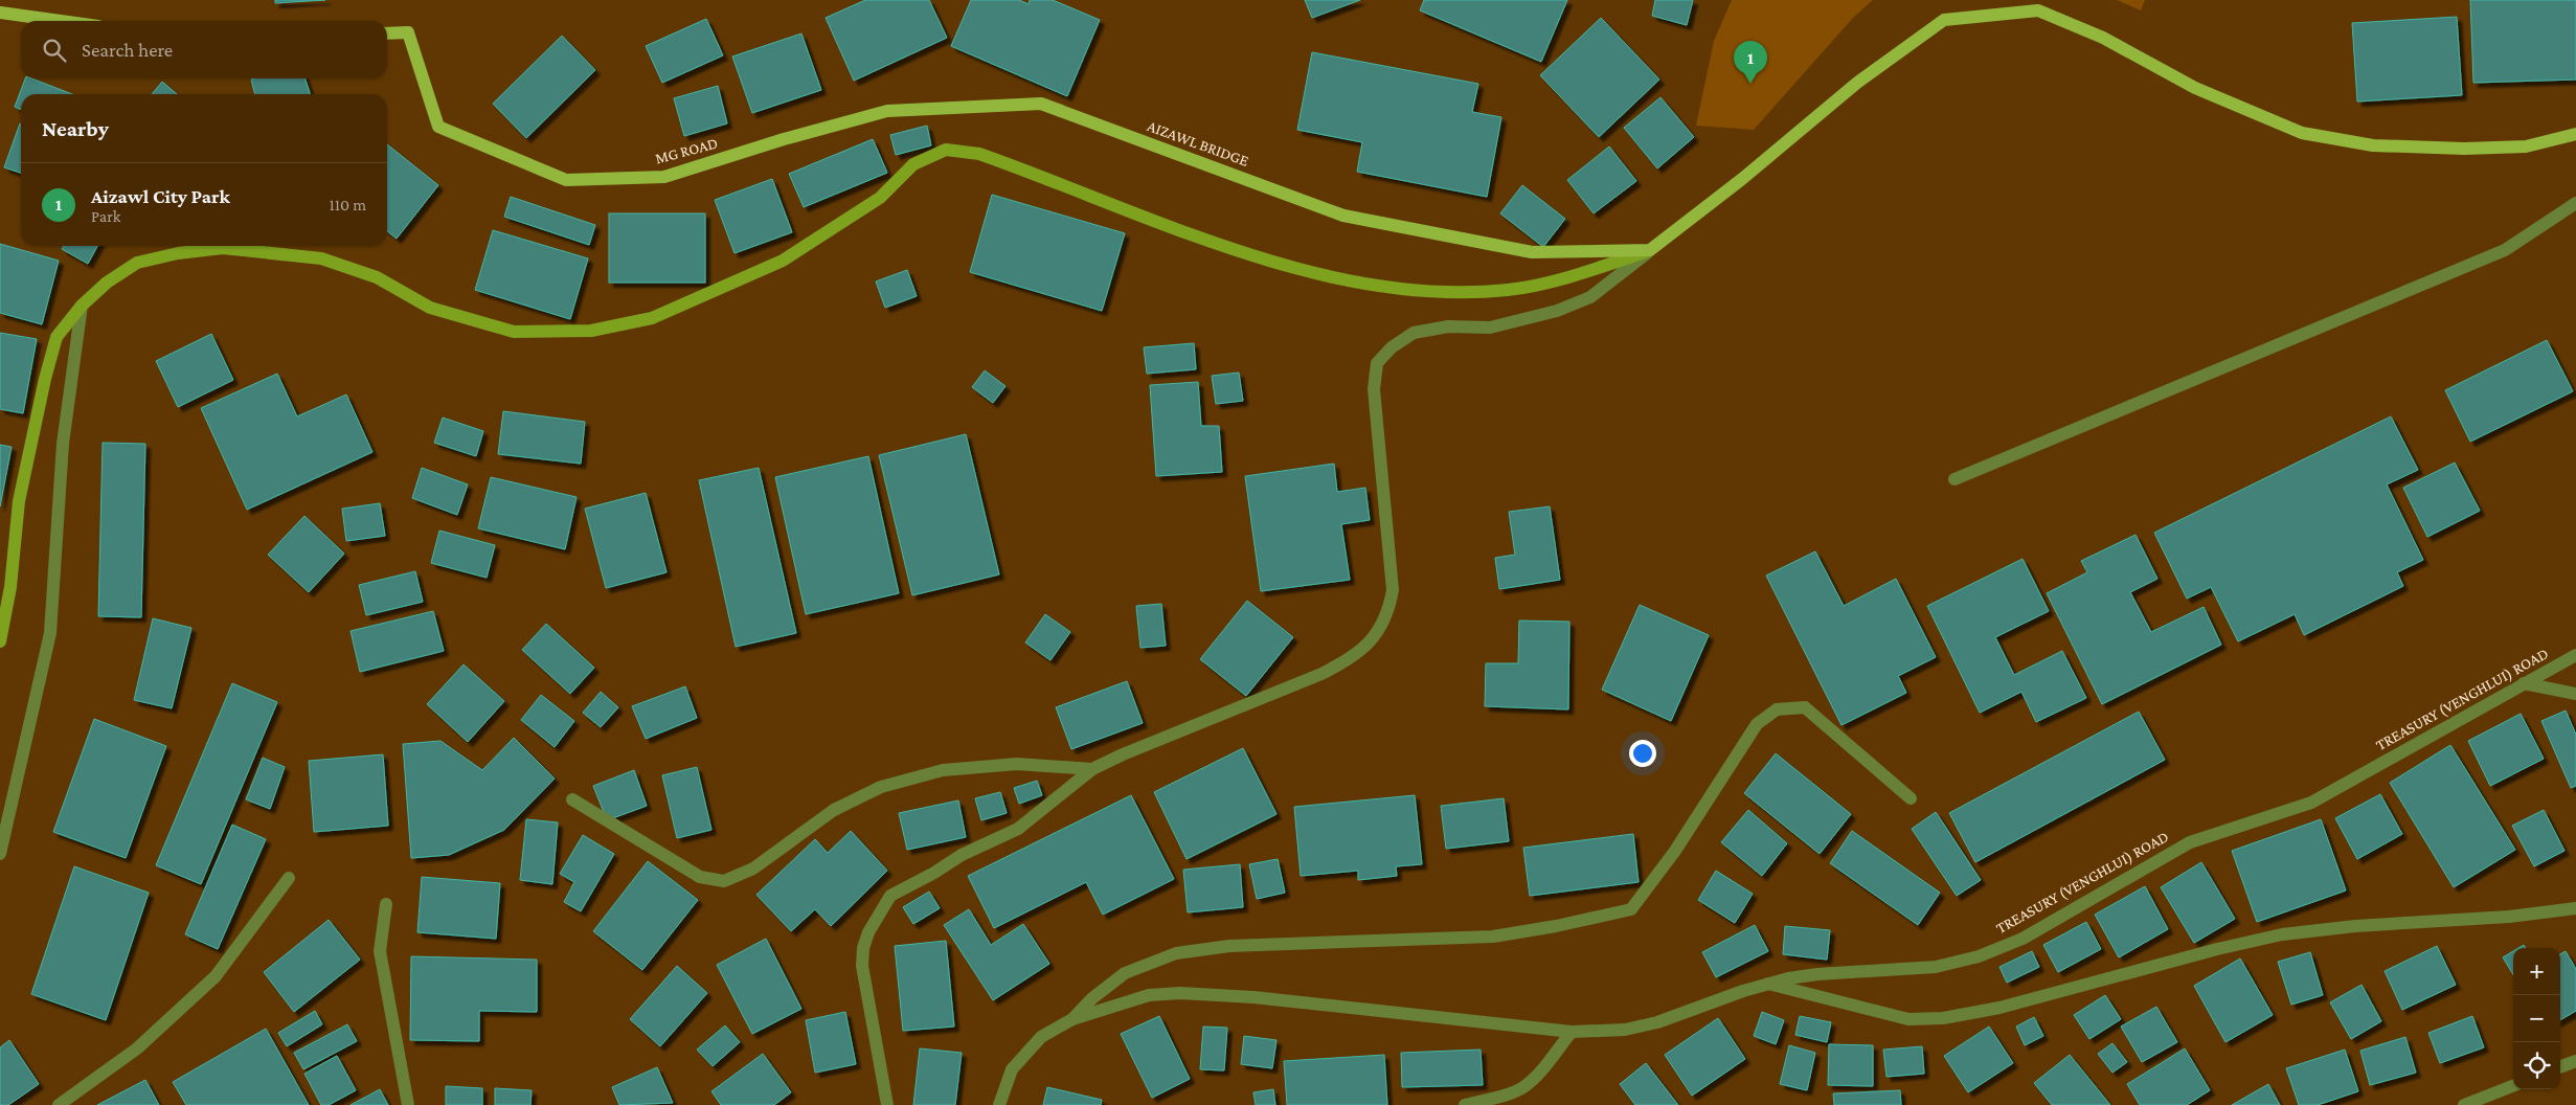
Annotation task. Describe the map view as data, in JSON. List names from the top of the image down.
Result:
{
  "streets": {
    "main road": ["AIZAWL BRIDGE", "MG ROAD"],
    "street": ["TREASURY (VENGHLUI) ROAD"]
  },
  "crossings": [
    ["AIZAWL BRIDGE", "MG ROAD"]
  ],
  "page": {
    "search": "Search here",
    "pins": "1",
    "heading": "Nearby",
    "list": [
      {
        "mark": "1",
        "name": "Aizawl City Park",
        "note": "Park",
        "value": "110 m"
      }
    ],
    "map_buttons": ["+", "−"]
  }
}
